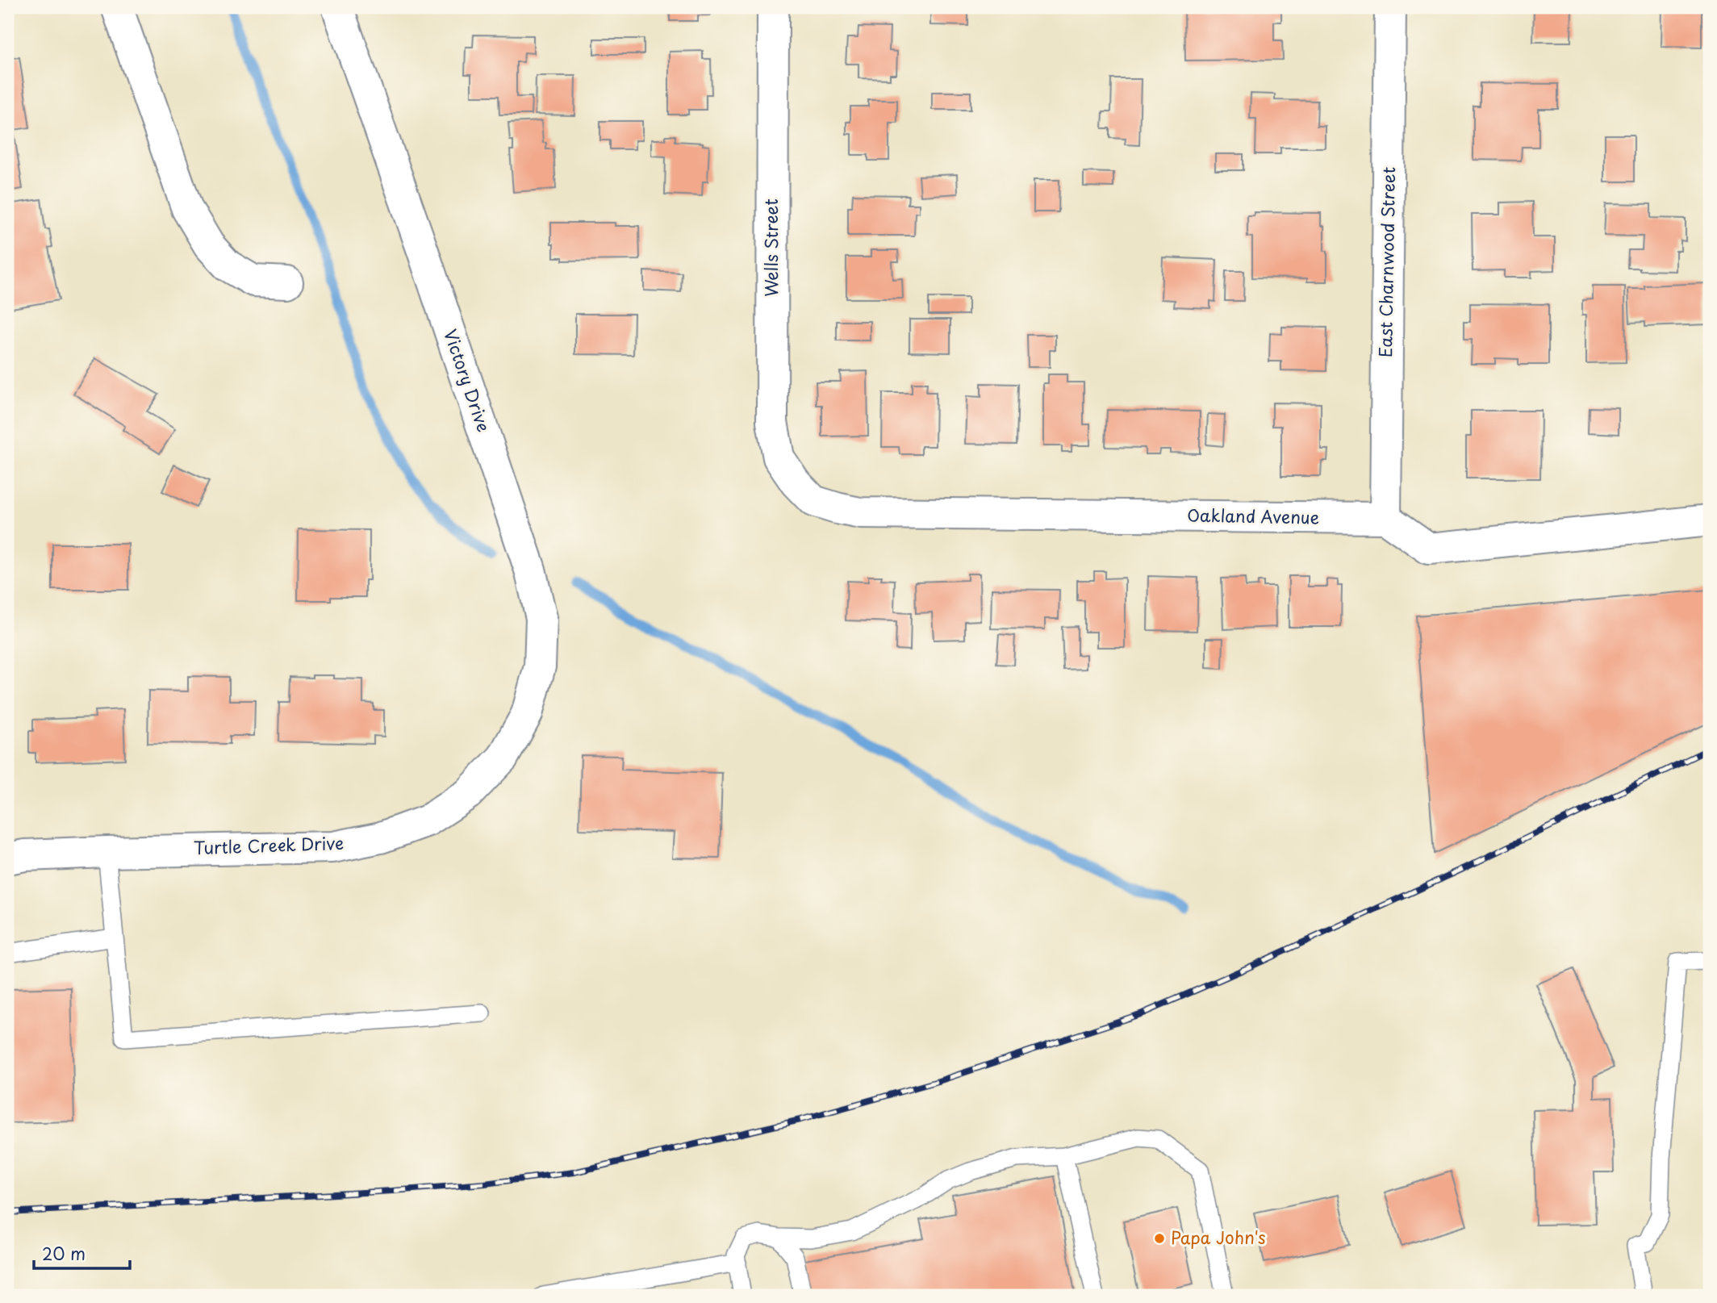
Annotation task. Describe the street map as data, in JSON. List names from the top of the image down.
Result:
{
  "streets": {
    "street": [
      "Wells Street",
      "East Charnwood Street",
      "Victory Drive",
      "Oakland Avenue",
      "Turtle Creek Drive"
    ]
  },
  "crossings": [
    ["Wells Street", "Oakland Avenue"],
    ["East Charnwood Street", "Oakland Avenue"],
    ["Victory Drive", "Turtle Creek Drive"]
  ],
  "places": ["Papa John's"],
  "scale_bar": "20 m"
}
